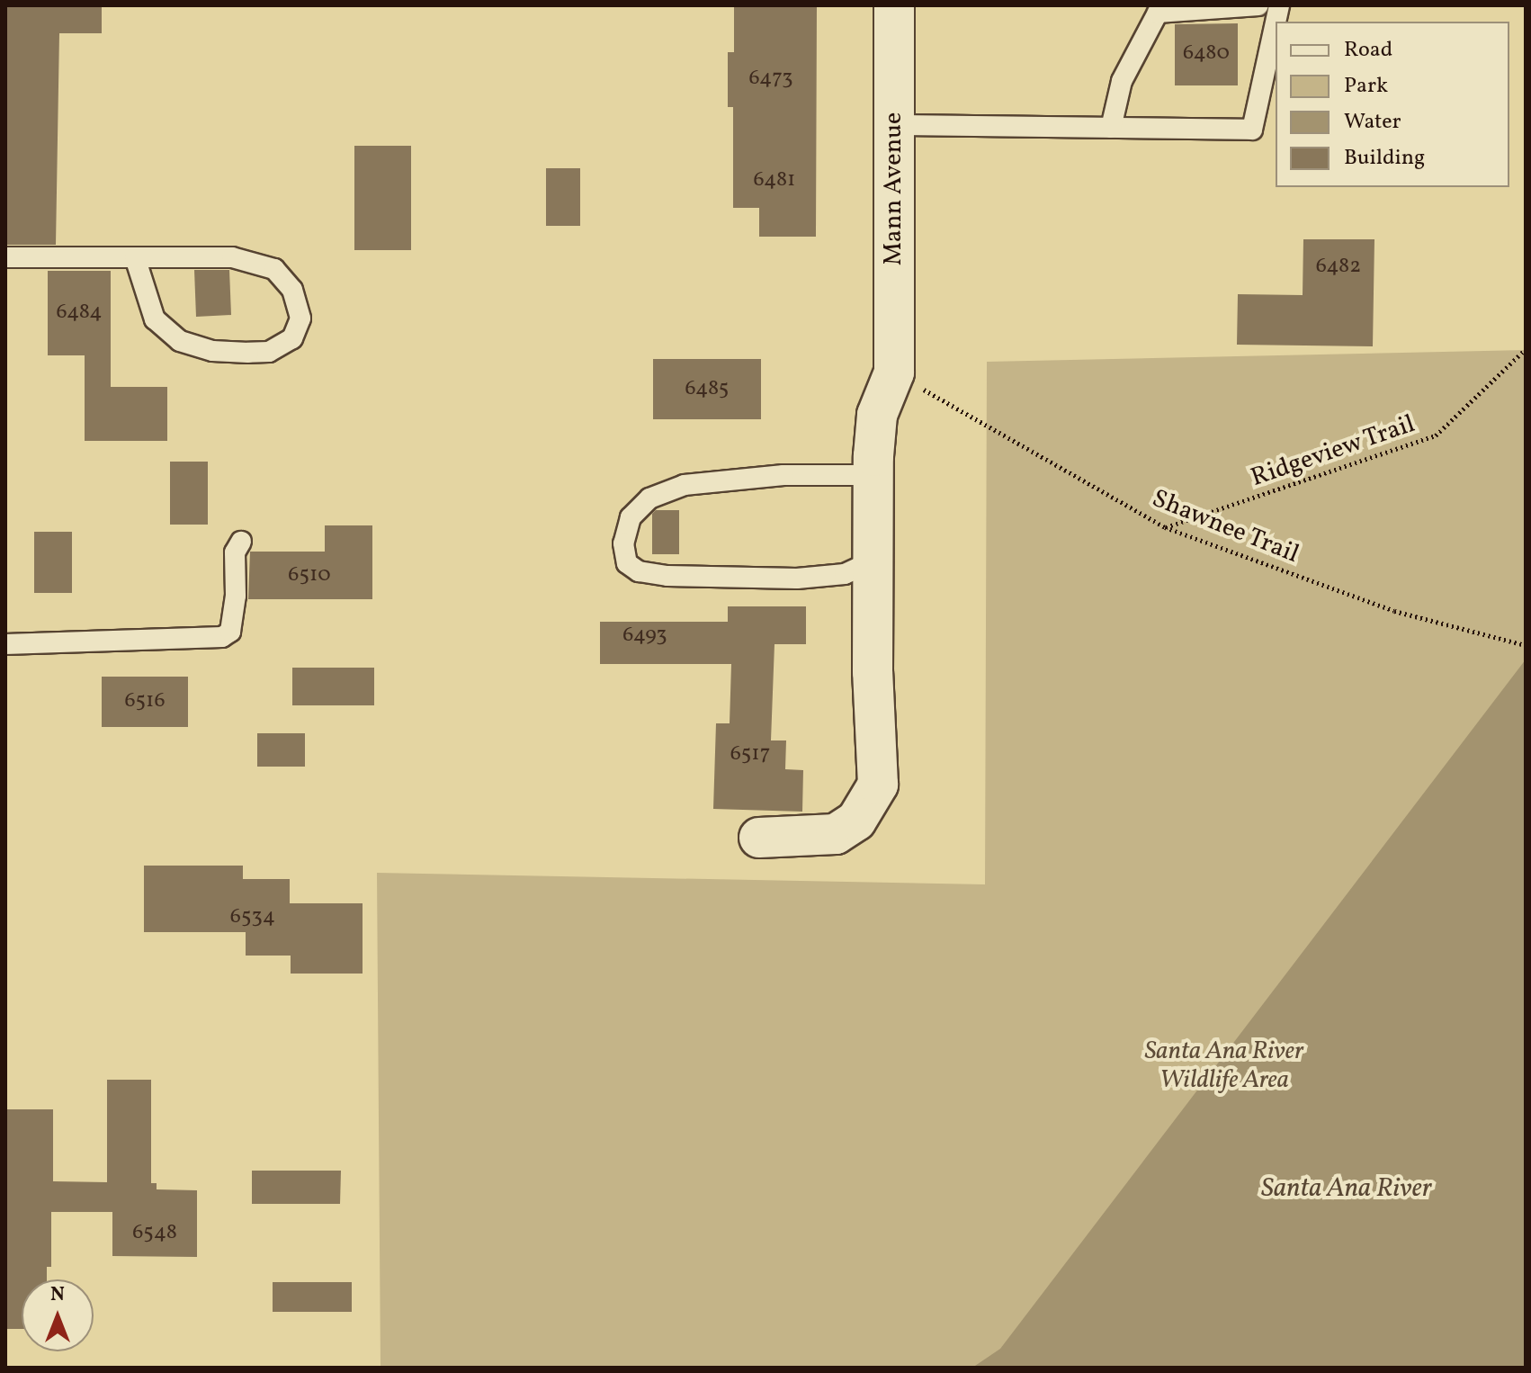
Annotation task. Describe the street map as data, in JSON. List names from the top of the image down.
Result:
{
  "streets": {
    "street": ["Mann Avenue"],
    "path": ["Ridgeview Trail", "Shawnee Trail"]
  },
  "crossings": [
    ["Mann Avenue", "Shawnee Trail"],
    ["Ridgeview Trail", "Shawnee Trail"]
  ],
  "water": ["Santa Ana River"],
  "parks": ["Santa Ana River Wildlife Area"],
  "house_numbers": [
    "6480",
    "6473",
    "6481",
    "6482",
    "6484",
    "6485",
    "6510",
    "6493",
    "6516",
    "6517",
    "6534",
    "6548"
  ],
  "legend": [
    "Road",
    "Park",
    "Water",
    "Building"
  ],
  "north": "top"
}
